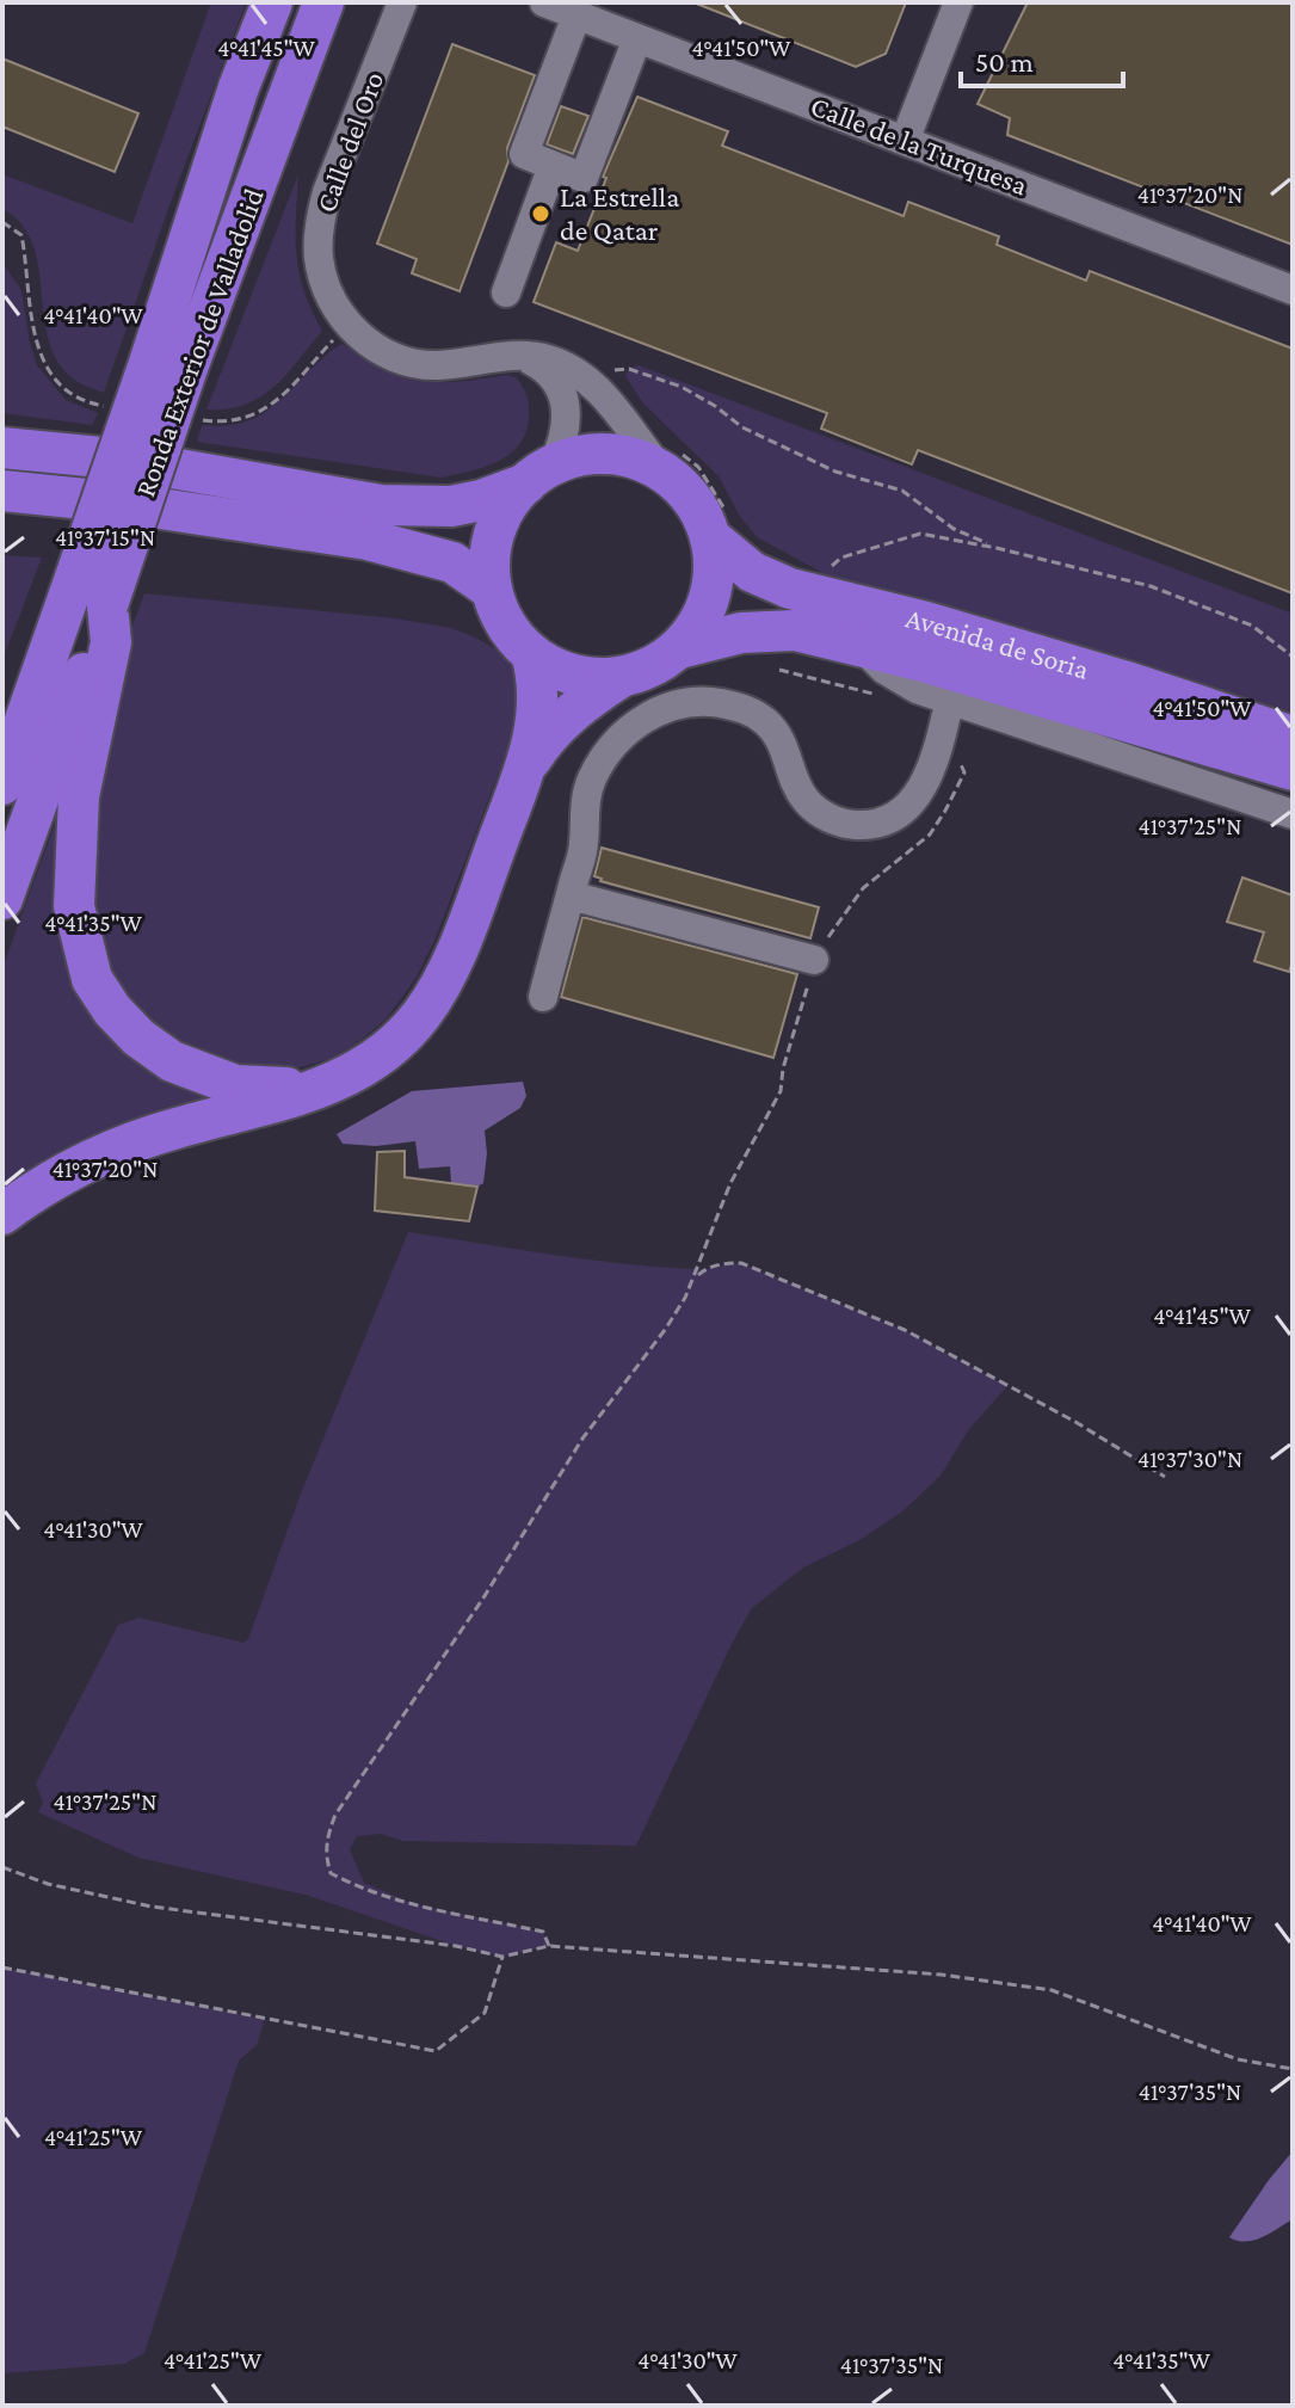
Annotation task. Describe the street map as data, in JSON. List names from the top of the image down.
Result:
{
  "streets": {
    "highway": ["Ronda Exterior de Valladolid", "Avenida de Soria"],
    "street": ["Calle del Oro", "Calle de la Turquesa"]
  },
  "crossings": [
    ["Calle del Oro", "Avenida de Soria"]
  ],
  "places": ["La Estrella de Qatar"],
  "scale_bar": "50 m",
  "coordinates": [
    "4°41'45\"W",
    "4°41'50\"W",
    "41°37'20\"N",
    "4°41'40\"W",
    "41°37'15\"N",
    "41°37'25\"N",
    "4°41'35\"W",
    "41°37'30\"N",
    "4°41'30\"W",
    "41°37'35\"N",
    "4°41'25\"W"
  ]
}
